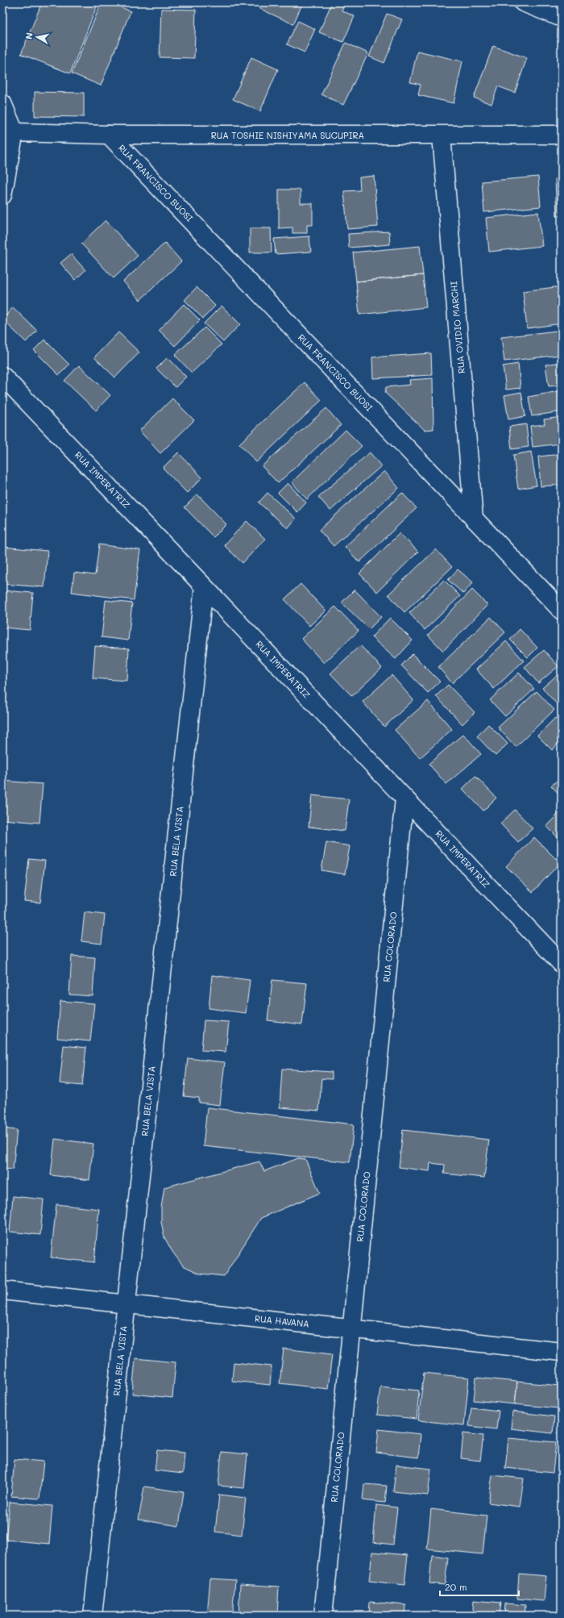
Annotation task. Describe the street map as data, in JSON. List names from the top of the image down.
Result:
{
  "streets": {
    "street": [
      "RUA TOSHIE NISHIYAMA SUCUPIRA",
      "RUA FRANCISCO BUOSI",
      "RUA OVIDIO MARCHI",
      "RUA IMPERATRIZ",
      "RUA BELA VISTA",
      "RUA COLORADO",
      "RUA HAVANA"
    ]
  },
  "crossings": [
    ["RUA TOSHIE NISHIYAMA SUCUPIRA", "RUA FRANCISCO BUOSI"],
    ["RUA TOSHIE NISHIYAMA SUCUPIRA", "RUA OVIDIO MARCHI"],
    ["RUA FRANCISCO BUOSI", "RUA OVIDIO MARCHI"],
    ["RUA IMPERATRIZ", "RUA BELA VISTA"],
    ["RUA IMPERATRIZ", "RUA COLORADO"],
    ["RUA BELA VISTA", "RUA HAVANA"],
    ["RUA COLORADO", "RUA HAVANA"]
  ],
  "scale_bar": "20 m",
  "north": "left"
}
